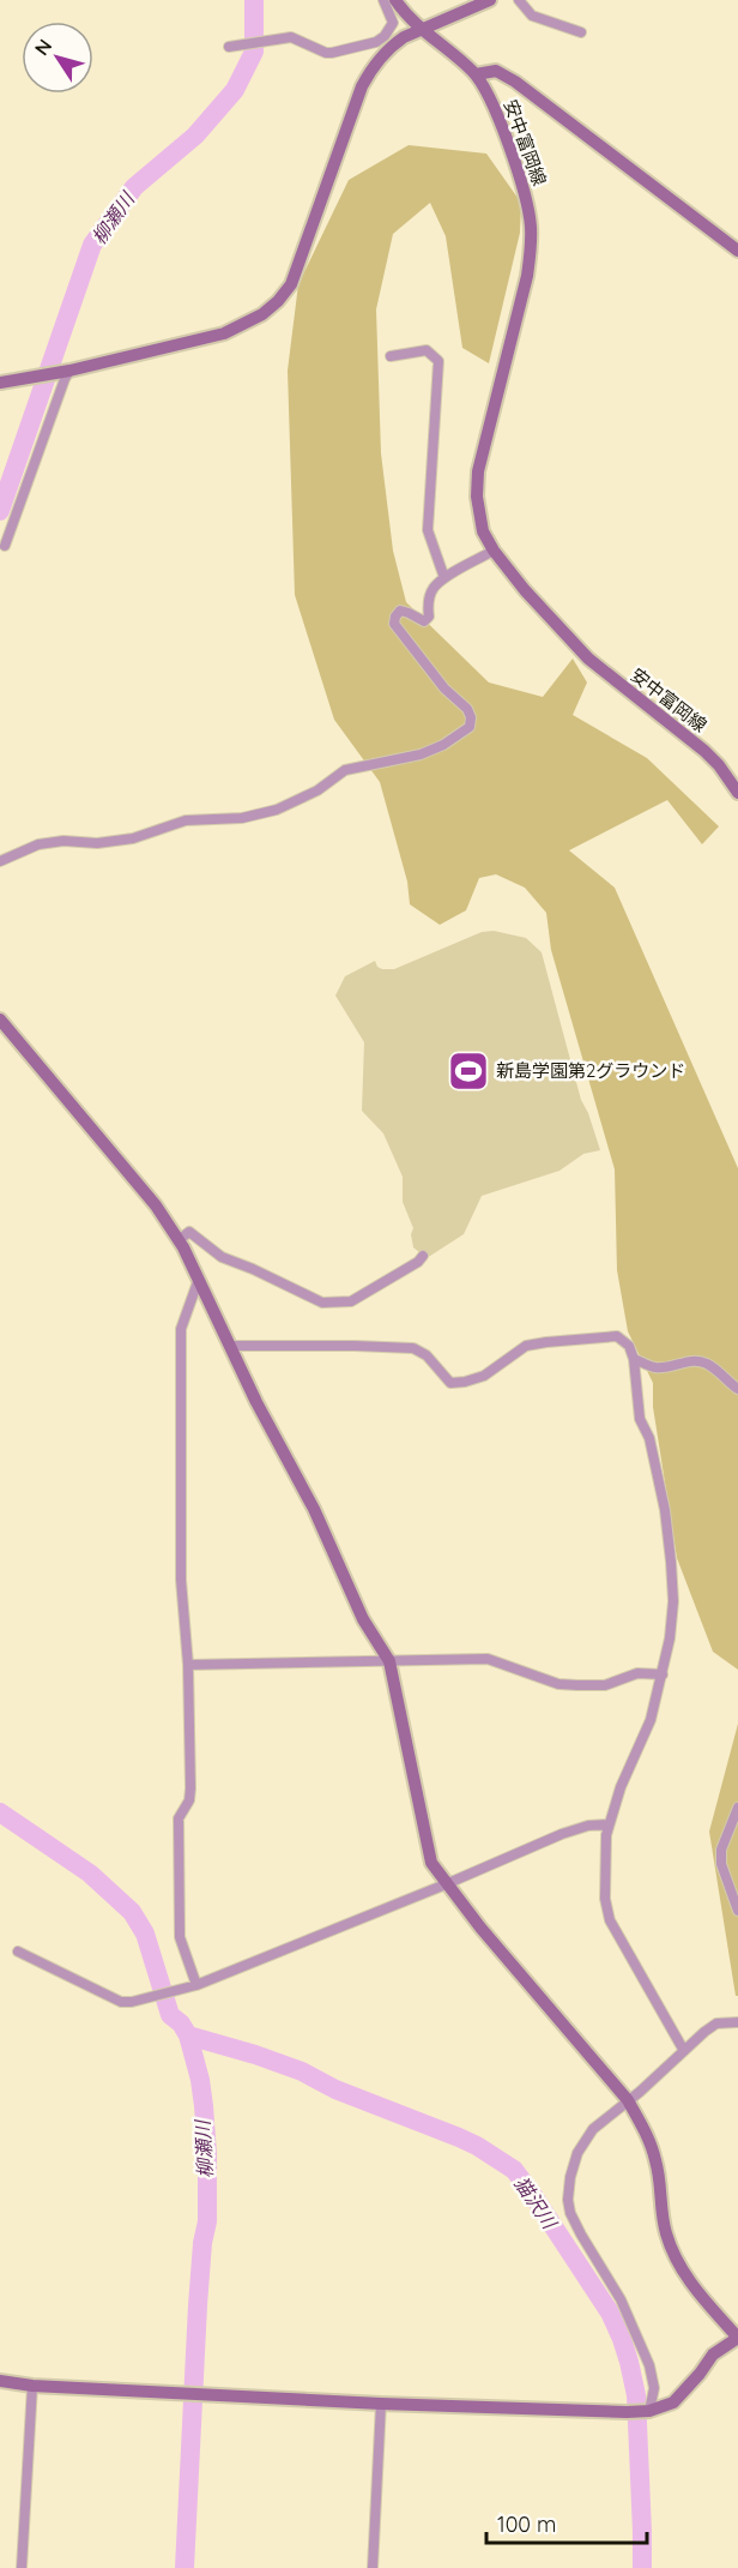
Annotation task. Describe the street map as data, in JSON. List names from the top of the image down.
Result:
{
  "streets": {
    "street": ["安中富岡線"]
  },
  "water": ["柳瀬川", "猫沢川"],
  "places": {
    "sports": ["新島学園第2グラウンド"]
  },
  "scale_bar": "100 m",
  "north": "top left"
}
